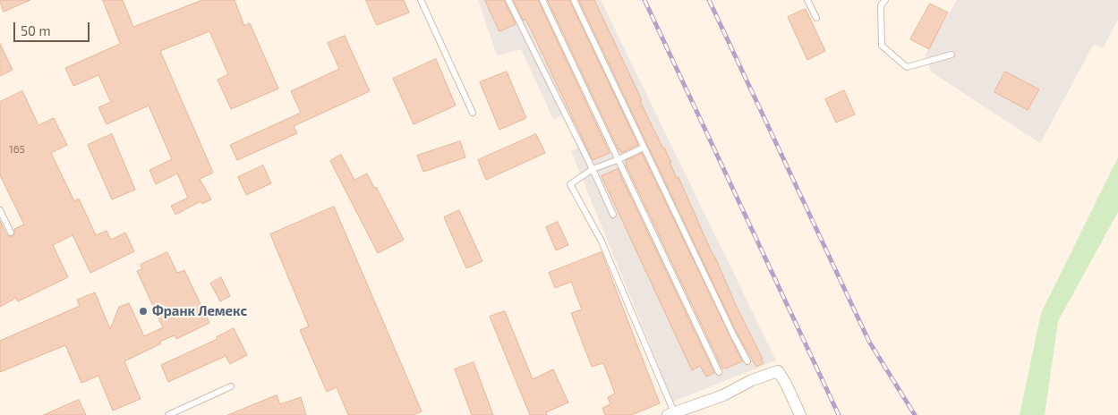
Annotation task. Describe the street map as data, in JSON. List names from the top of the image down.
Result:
{
  "places": ["Франк Лемекс"],
  "house_numbers": ["165"],
  "scale_bar": "50 m"
}
